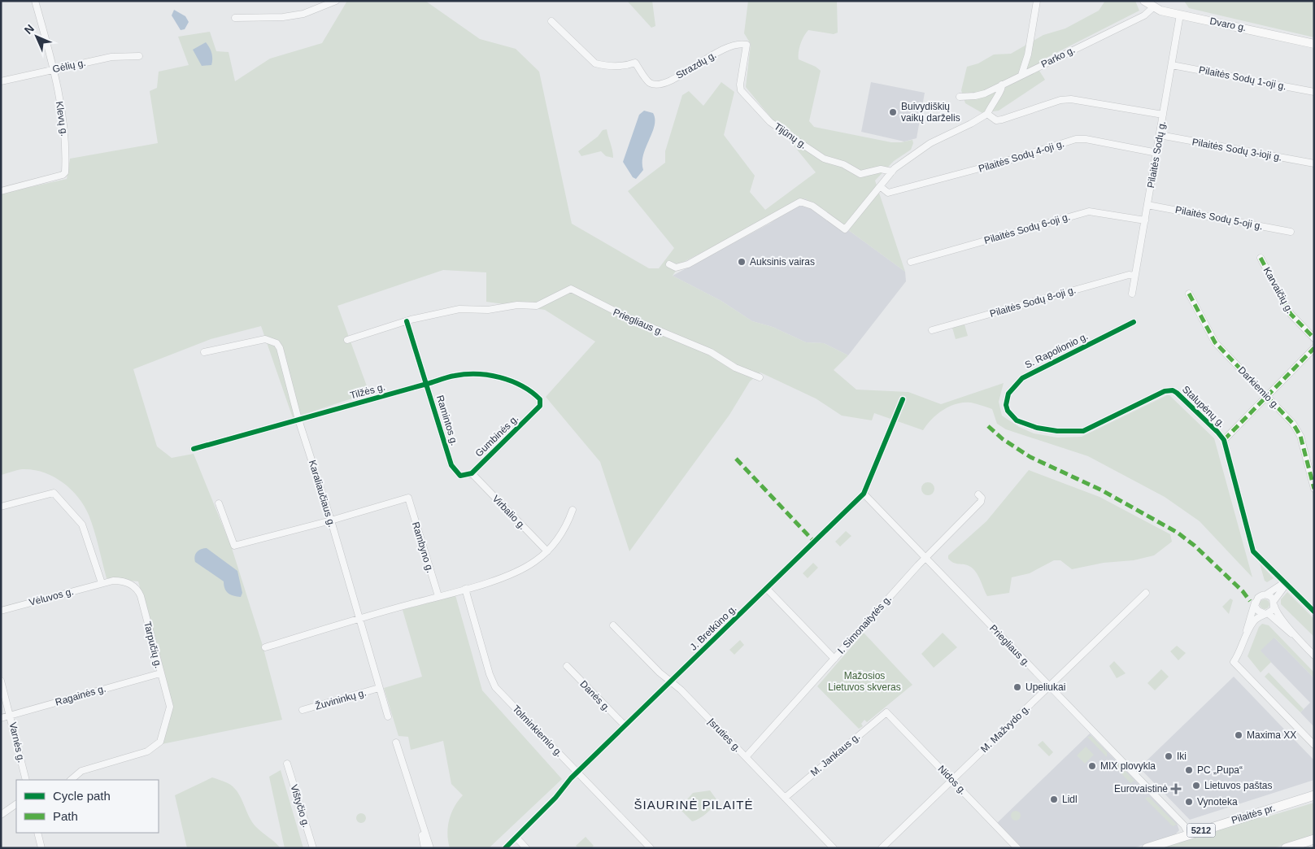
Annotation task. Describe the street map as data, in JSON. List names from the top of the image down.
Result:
{
  "streets": {
    "main road": ["Dvaro g.", "Pilaitės pr.", "5212"],
    "street": [
      "Parko g.",
      "Strazdų g.",
      "Gėlių g.",
      "Pilaitės Sodų 1-oji g.",
      "Klevų g.",
      "Tijūnų g.",
      "Pilaitės Sodų 3-ioji g.",
      "Pilaitės Sodų g.",
      "Pilaitės Sodų 4-oji g.",
      "Pilaitės Sodų 5-oji g.",
      "Pilaitės Sodų 6-oji g.",
      "Karvaičių g.",
      "Pilaitės Sodų 8-oji g.",
      "Priegliaus g.",
      "S. Rapolionio g.",
      "Darkiemio g.",
      "Tilžės g.",
      "Stalupėnų g.",
      "Ramintos g.",
      "Gumbinės g.",
      "Karaliaučiaus g.",
      "Virbalio g.",
      "Rambyno g.",
      "Vėluvos g.",
      "I. Simonaitytės g.",
      "J. Bretkūno g.",
      "Tarpučių g.",
      "Ragainės g.",
      "Danės g.",
      "Žuvininkų g.",
      "M. Mažvydo g.",
      "Tolminkiemio g.",
      "Įsruties g.",
      "Varnės g.",
      "M. Jankaus g.",
      "Nidos g.",
      "Vištyčio g."
    ]
  },
  "crossings": [
    ["Dvaro g.", "Parko g."],
    ["Dvaro g.", "Pilaitės Sodų g."],
    ["Strazdų g.", "Tijūnų g."],
    ["Gėlių g.", "Klevų g."],
    ["Pilaitės Sodų 1-oji g.", "Pilaitės Sodų g."],
    ["Pilaitės Sodų 3-ioji g.", "Pilaitės Sodų g."],
    ["Pilaitės Sodų g.", "Pilaitės Sodų 4-oji g."],
    ["Pilaitės Sodų g.", "Pilaitės Sodų 5-oji g."],
    ["Pilaitės Sodų g.", "Pilaitės Sodų 6-oji g."],
    ["Pilaitės Sodų g.", "Pilaitės Sodų 8-oji g."],
    ["Priegliaus g.", "Ramintos g."],
    ["Priegliaus g.", "I. Simonaitytės g."],
    ["Priegliaus g.", "J. Bretkūno g."],
    ["Priegliaus g.", "M. Mažvydo g."],
    ["Priegliaus g.", "Pilaitės pr."],
    ["S. Rapolionio g.", "Stalupėnų g."],
    ["Tilžės g.", "Ramintos g."],
    ["Tilžės g.", "Gumbinės g."],
    ["Tilžės g.", "Karaliaučiaus g."],
    ["Ramintos g.", "Gumbinės g."],
    ["Ramintos g.", "Virbalio g."],
    ["Gumbinės g.", "Virbalio g."],
    ["Karaliaučiaus g.", "Rambyno g."],
    ["Karaliaučiaus g.", "Žuvininkų g."],
    ["Vėluvos g.", "Tarpučių g."],
    ["I. Simonaitytės g.", "Įsruties g."],
    ["J. Bretkūno g.", "Danės g."],
    ["J. Bretkūno g.", "Tolminkiemio g."],
    ["J. Bretkūno g.", "Įsruties g."],
    ["Tarpučių g.", "Ragainės g."],
    ["Ragainės g.", "Varnės g."],
    ["M. Mažvydo g.", "Nidos g."],
    ["Įsruties g.", "M. Jankaus g."],
    ["M. Jankaus g.", "Nidos g."]
  ],
  "districts": ["ŠIAURINĖ PILAITĖ"],
  "parks": ["Mažosios Lietuvos skveras"],
  "places": {
    "other": [
      "Buivydiškių vaikų darželis",
      "Auksinis vairas",
      "Upeliukai",
      "Maxima XX",
      "Iki",
      "MIX plovykla",
      "PC „Pupa“",
      "Lietuvos paštas",
      "Lidl",
      "Vynoteka"
    ],
    "health": ["Eurovaistinė"]
  },
  "legend": ["Cycle path", "Path"],
  "north": "top left"
}
